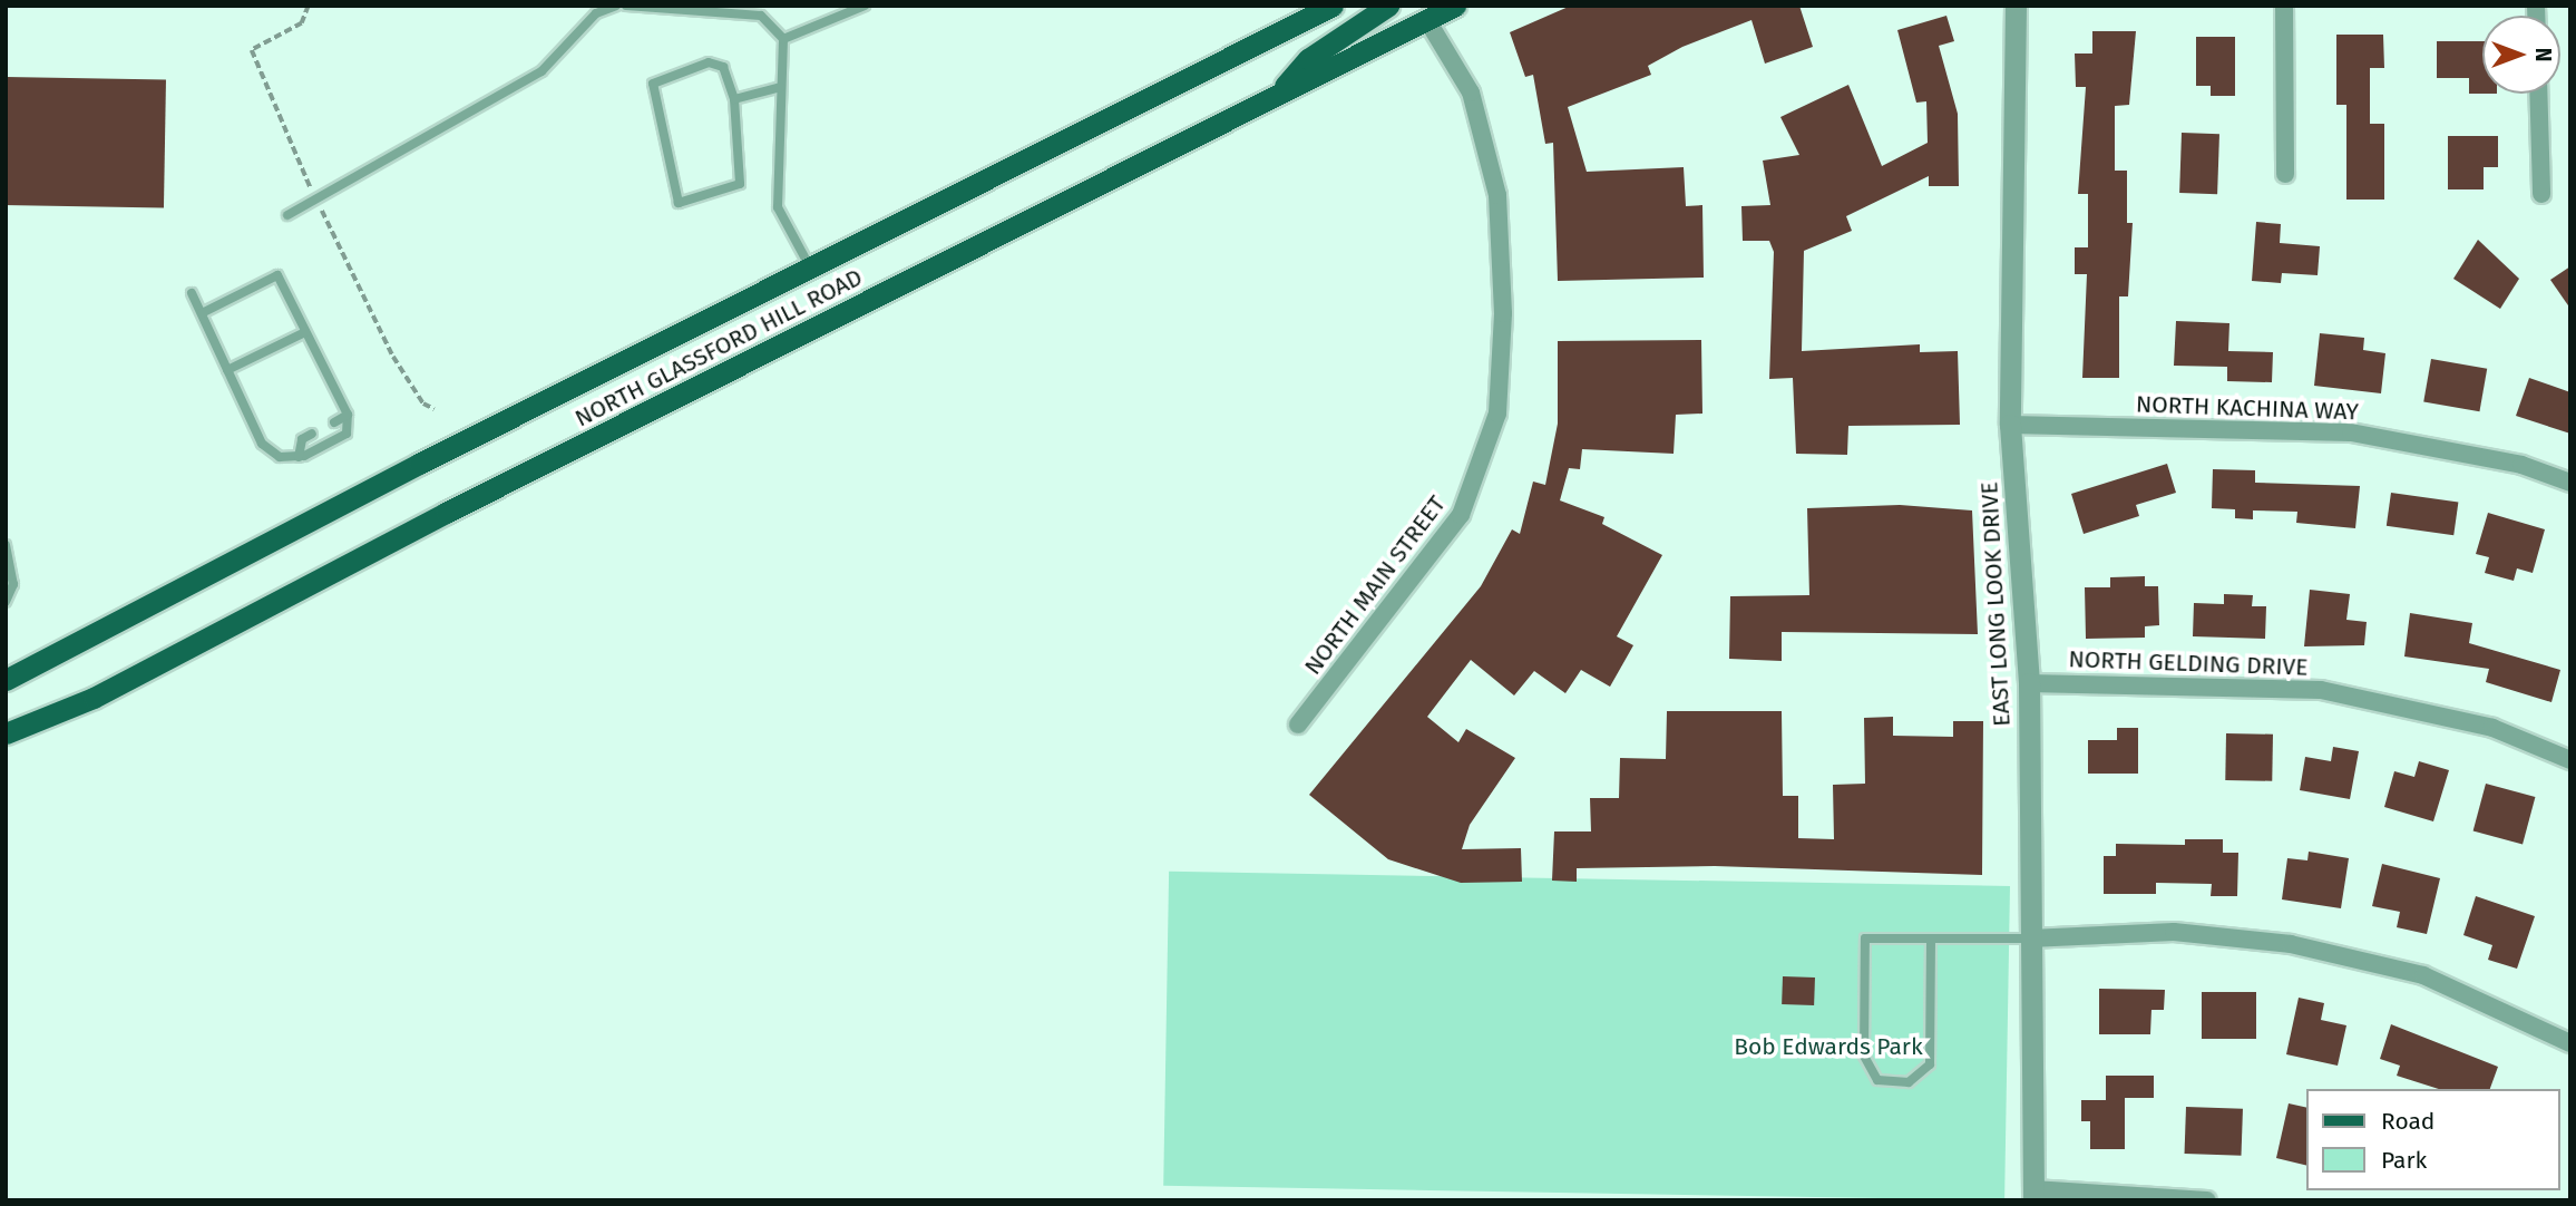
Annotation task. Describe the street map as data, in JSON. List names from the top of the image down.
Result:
{
  "streets": {
    "main road": ["NORTH GLASSFORD HILL ROAD"],
    "street": [
      "NORTH KACHINA WAY",
      "NORTH MAIN STREET",
      "EAST LONG LOOK DRIVE",
      "NORTH GELDING DRIVE"
    ]
  },
  "crossings": [
    ["NORTH GLASSFORD HILL ROAD", "NORTH MAIN STREET"],
    ["NORTH KACHINA WAY", "EAST LONG LOOK DRIVE"],
    ["EAST LONG LOOK DRIVE", "NORTH GELDING DRIVE"]
  ],
  "parks": ["Bob Edwards Park"],
  "legend": ["Road", "Park"],
  "north": "right"
}
